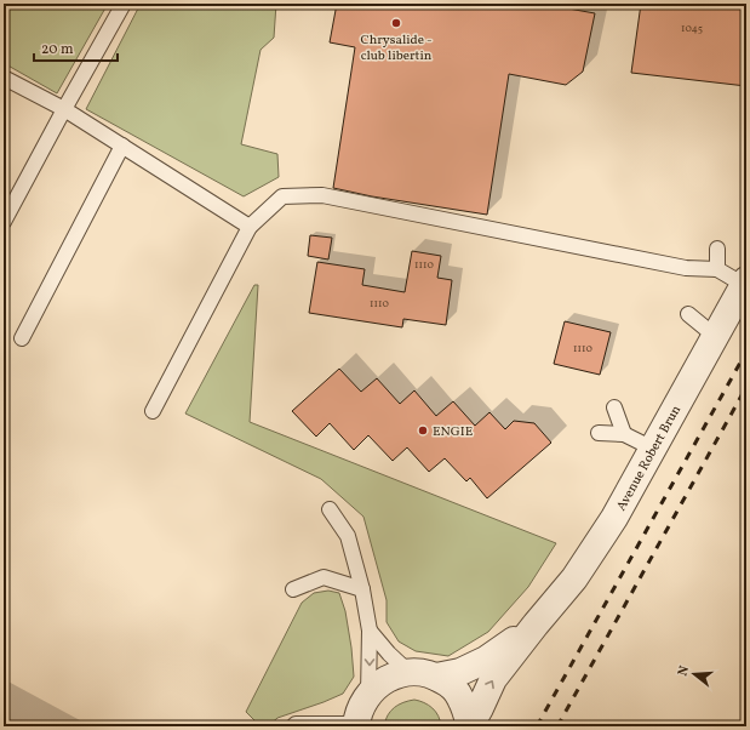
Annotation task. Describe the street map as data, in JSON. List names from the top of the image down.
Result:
{
  "streets": {
    "street": ["Avenue Robert Brun"]
  },
  "places": ["Chrysalide - club libertin", "ENGIE"],
  "house_numbers": [
    "1045",
    "1110",
    "1110",
    "1110"
  ],
  "scale_bar": "20 m",
  "north": "left"
}
